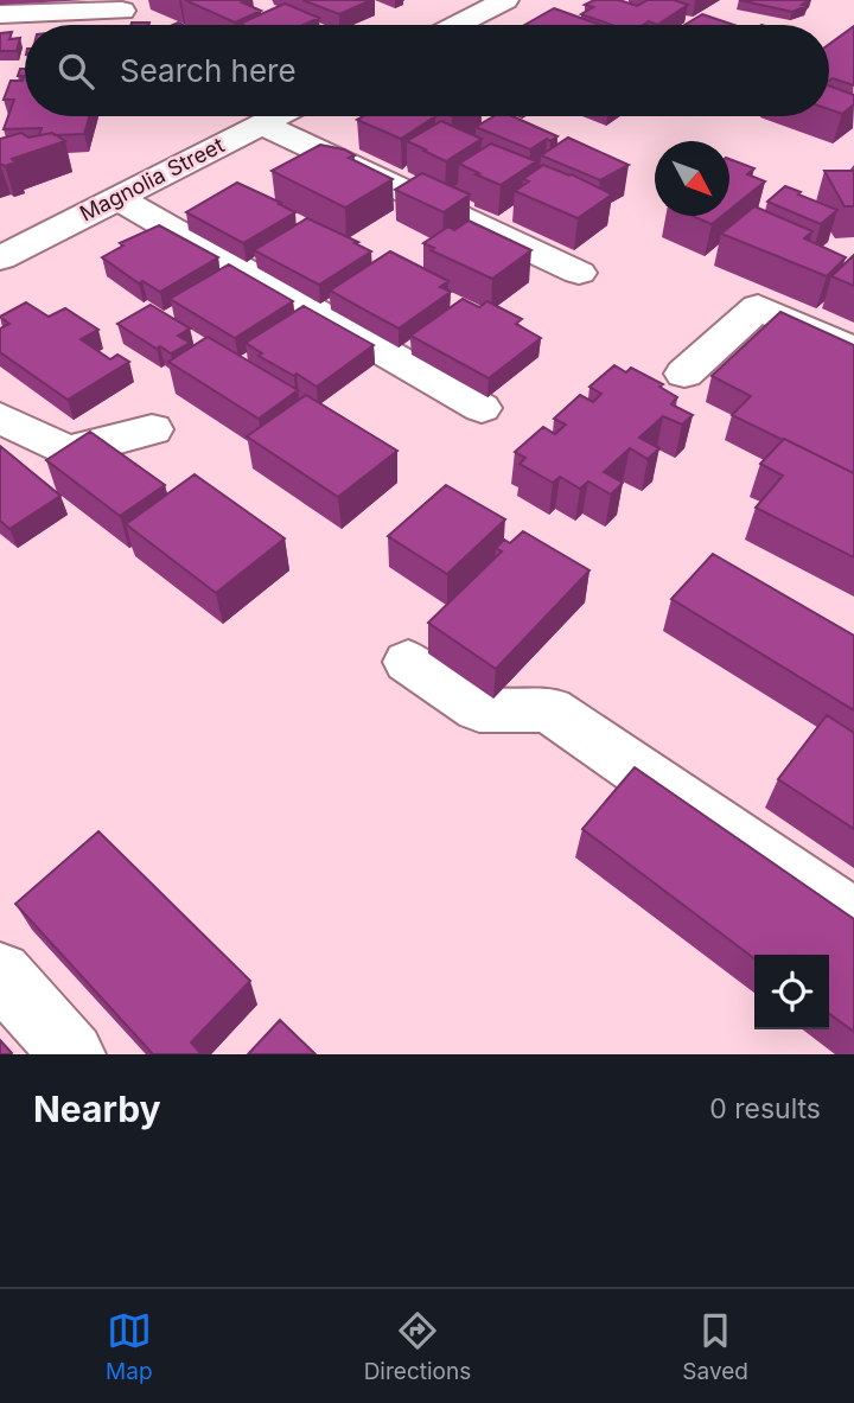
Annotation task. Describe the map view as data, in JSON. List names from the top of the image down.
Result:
{
  "streets": {
    "street": ["Magnolia Street"]
  },
  "north": "bottom right",
  "page": {
    "search": "Search here",
    "heading": ["Nearby", "0 results"],
    "nav": ["Map", "Directions", "Saved"]
  }
}
